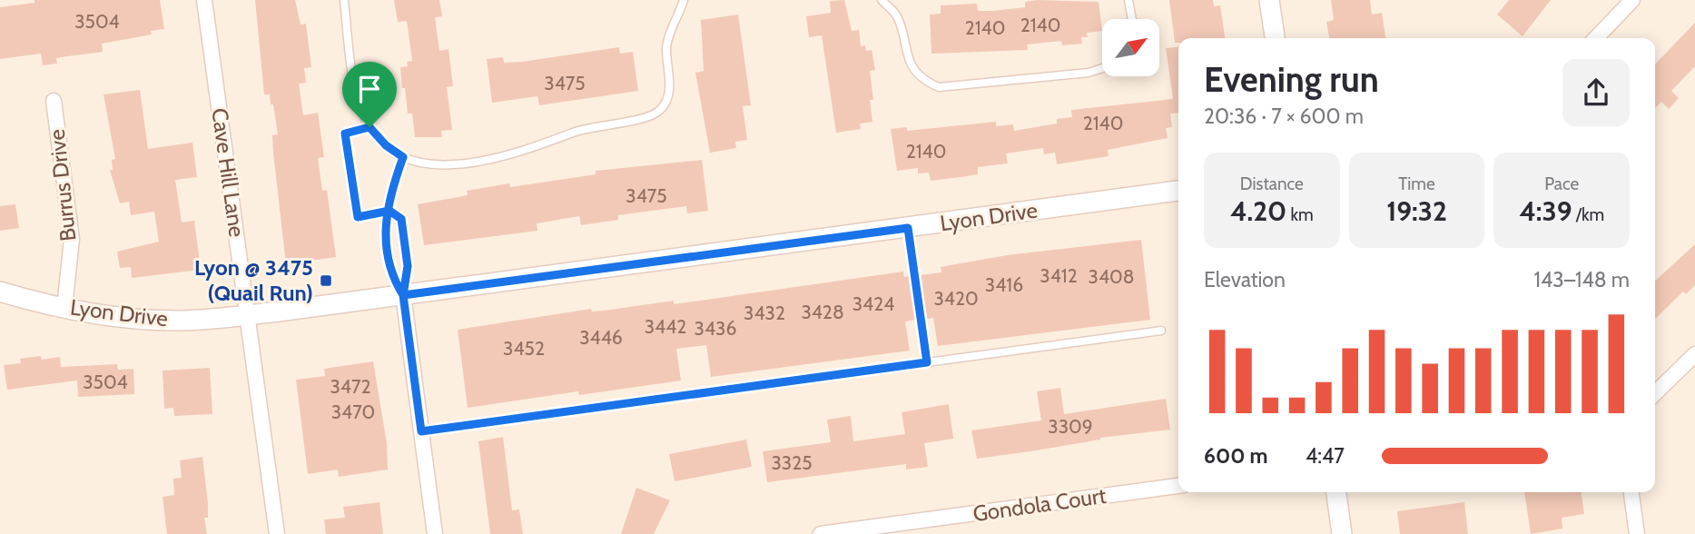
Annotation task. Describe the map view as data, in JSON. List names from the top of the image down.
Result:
{
  "streets": {
    "street": [
      "Cave Hill Lane",
      "Burrus Drive",
      "Lyon Drive",
      "Gondola Court"
    ]
  },
  "crossings": [
    ["Cave Hill Lane", "Lyon Drive"],
    ["Burrus Drive", "Lyon Drive"]
  ],
  "places": {
    "transit": ["Lyon @ 3475 (Quail Run)"]
  },
  "house_numbers": [
    "3504",
    "2140",
    "2140",
    "3475",
    "2140",
    "2140",
    "3475",
    "3412",
    "3408",
    "3416",
    "3420",
    "3424",
    "3428",
    "3432",
    "3442",
    "3436",
    "3446",
    "3452",
    "3504",
    "3472",
    "3470",
    "3309",
    "3325"
  ],
  "north": "top right",
  "page": {
    "heading": ["Evening run", "20:36 · 7 × 600 m"],
    "stats": [
      ["Distance", "4.20 km"],
      ["Time", "19:32"],
      ["Pace", "4:39 /km"]
    ],
    "chart": ["Elevation", "143–148 m"],
    "list": [
      {
        "name": "600 m",
        "note": "4:47"
      }
    ]
  }
}
